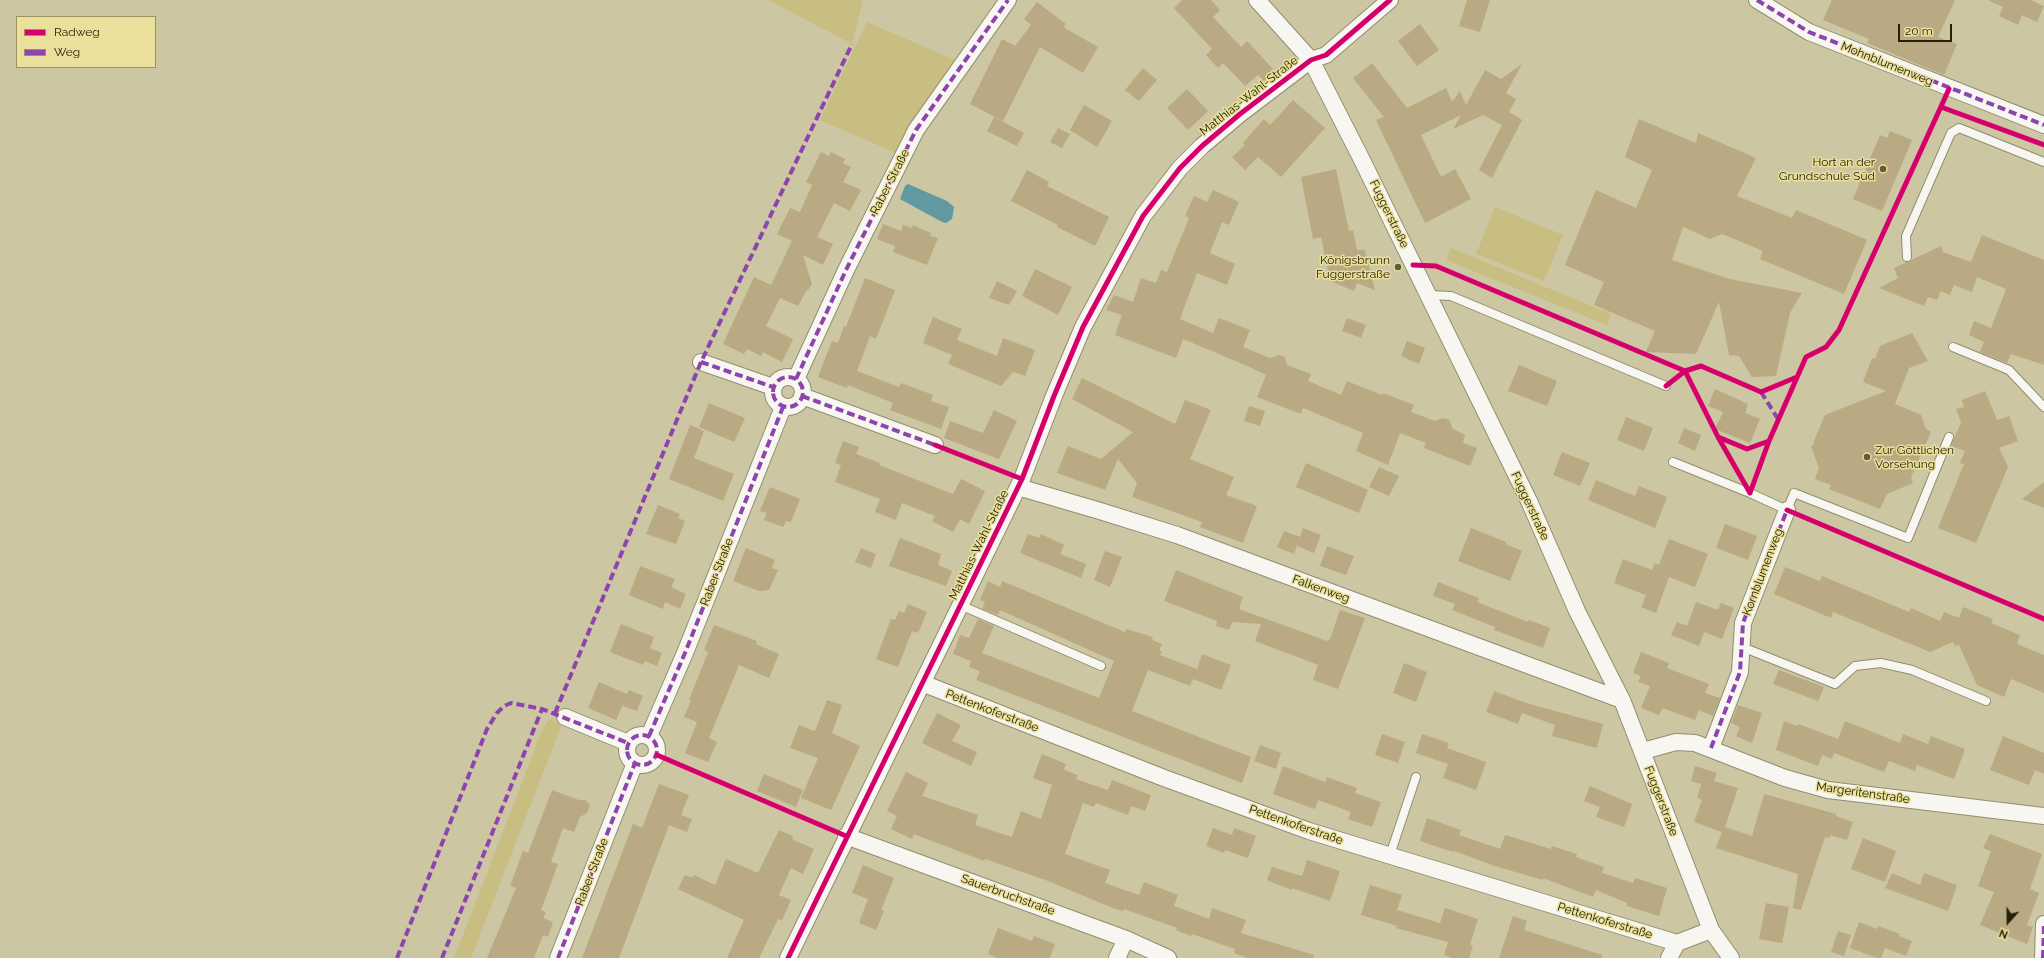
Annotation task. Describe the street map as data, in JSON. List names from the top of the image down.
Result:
{
  "streets": {
    "street": [
      "Mohnblumenweg",
      "Matthias-Wahl-Straße",
      "Raber Straße",
      "Fuggerstraße",
      "Kornblumenweg",
      "Falkenweg",
      "Pettenkoferstraße",
      "Margeritenstraße",
      "Sauerbruchstraße"
    ]
  },
  "crossings": [
    ["Matthias-Wahl-Straße", "Fuggerstraße"],
    ["Matthias-Wahl-Straße", "Falkenweg"],
    ["Matthias-Wahl-Straße", "Pettenkoferstraße"],
    ["Matthias-Wahl-Straße", "Sauerbruchstraße"],
    ["Fuggerstraße", "Falkenweg"],
    ["Fuggerstraße", "Margeritenstraße"],
    ["Kornblumenweg", "Margeritenstraße"]
  ],
  "places": ["Hort an der Grundschule Süd", "Königsbrunn Fuggerstraße", "Zur Göttlichen Vorsehung"],
  "legend": ["Radweg", "Weg"],
  "scale_bar": "20 m",
  "north": "bottom"
}
